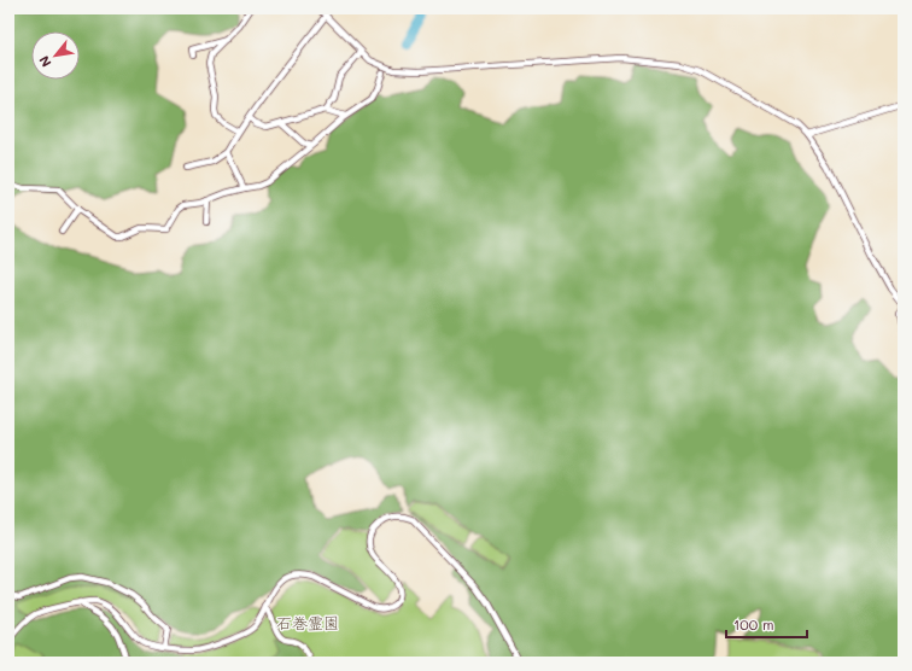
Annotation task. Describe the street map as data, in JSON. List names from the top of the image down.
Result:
{
  "parks": ["石巻霊園"],
  "scale_bar": "100 m",
  "north": "bottom left"
}
